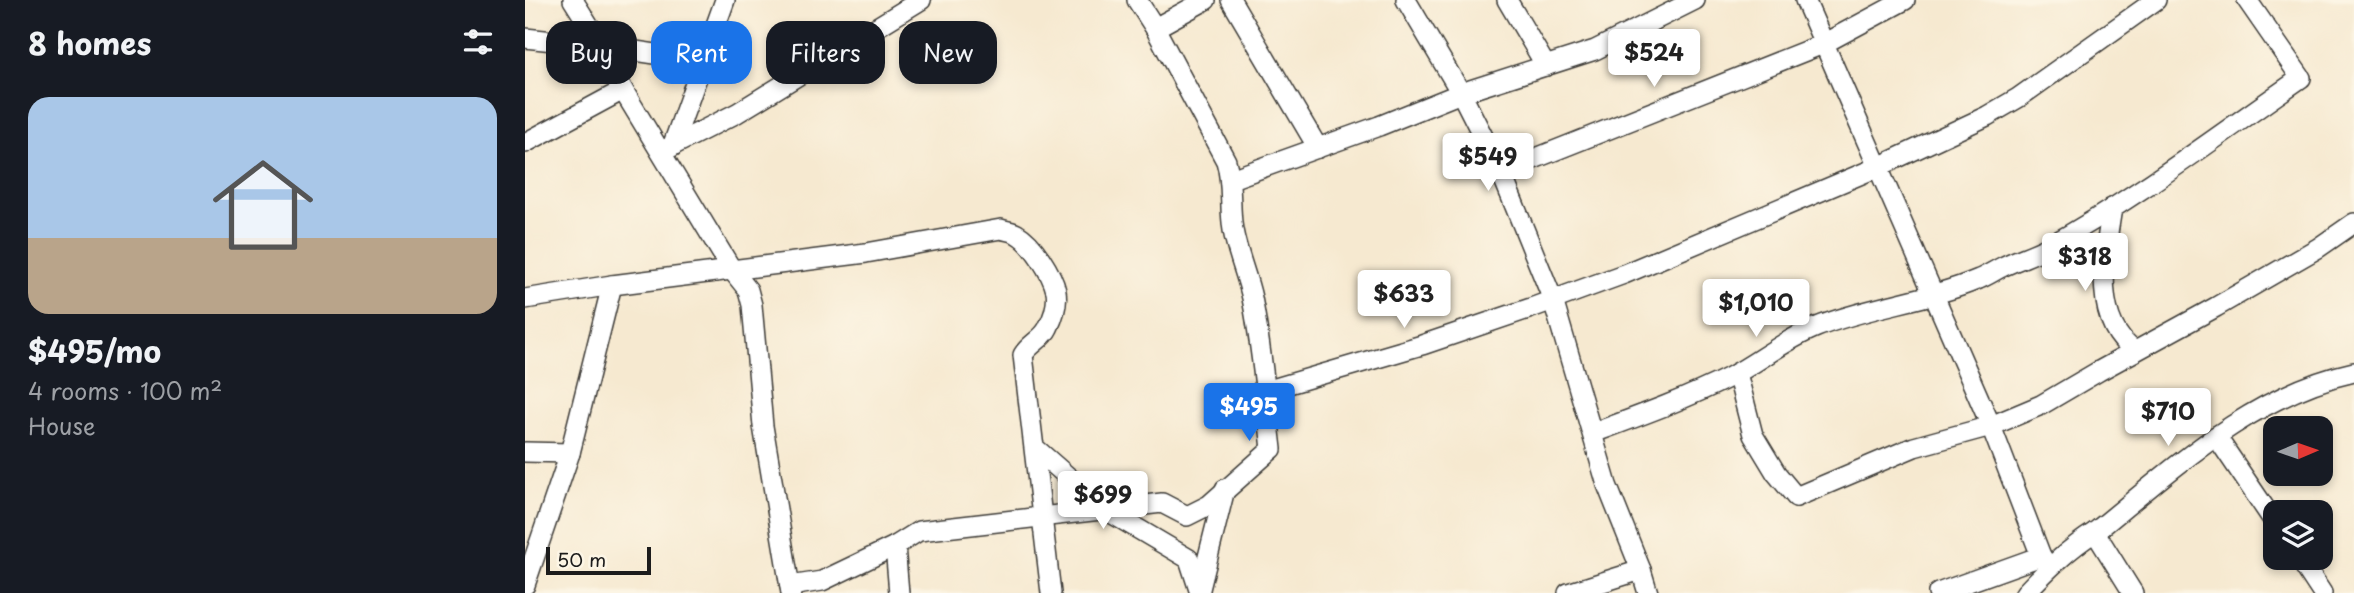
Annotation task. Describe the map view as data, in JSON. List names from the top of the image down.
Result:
{
  "scale_bar": "50 m",
  "north": "right",
  "page": {
    "heading": "8 homes",
    "chip": [
      "Buy",
      "Rent",
      "Filters",
      "New"
    ],
    "price": [
      "$524",
      "$549",
      "$318",
      "$633",
      "$1,010",
      "$495",
      "$710",
      "$699"
    ],
    "list": [
      {
        "name": "$495/mo",
        "note": "4 rooms · 100 m² · House"
      }
    ],
    "scale": "50 m"
  }
}
